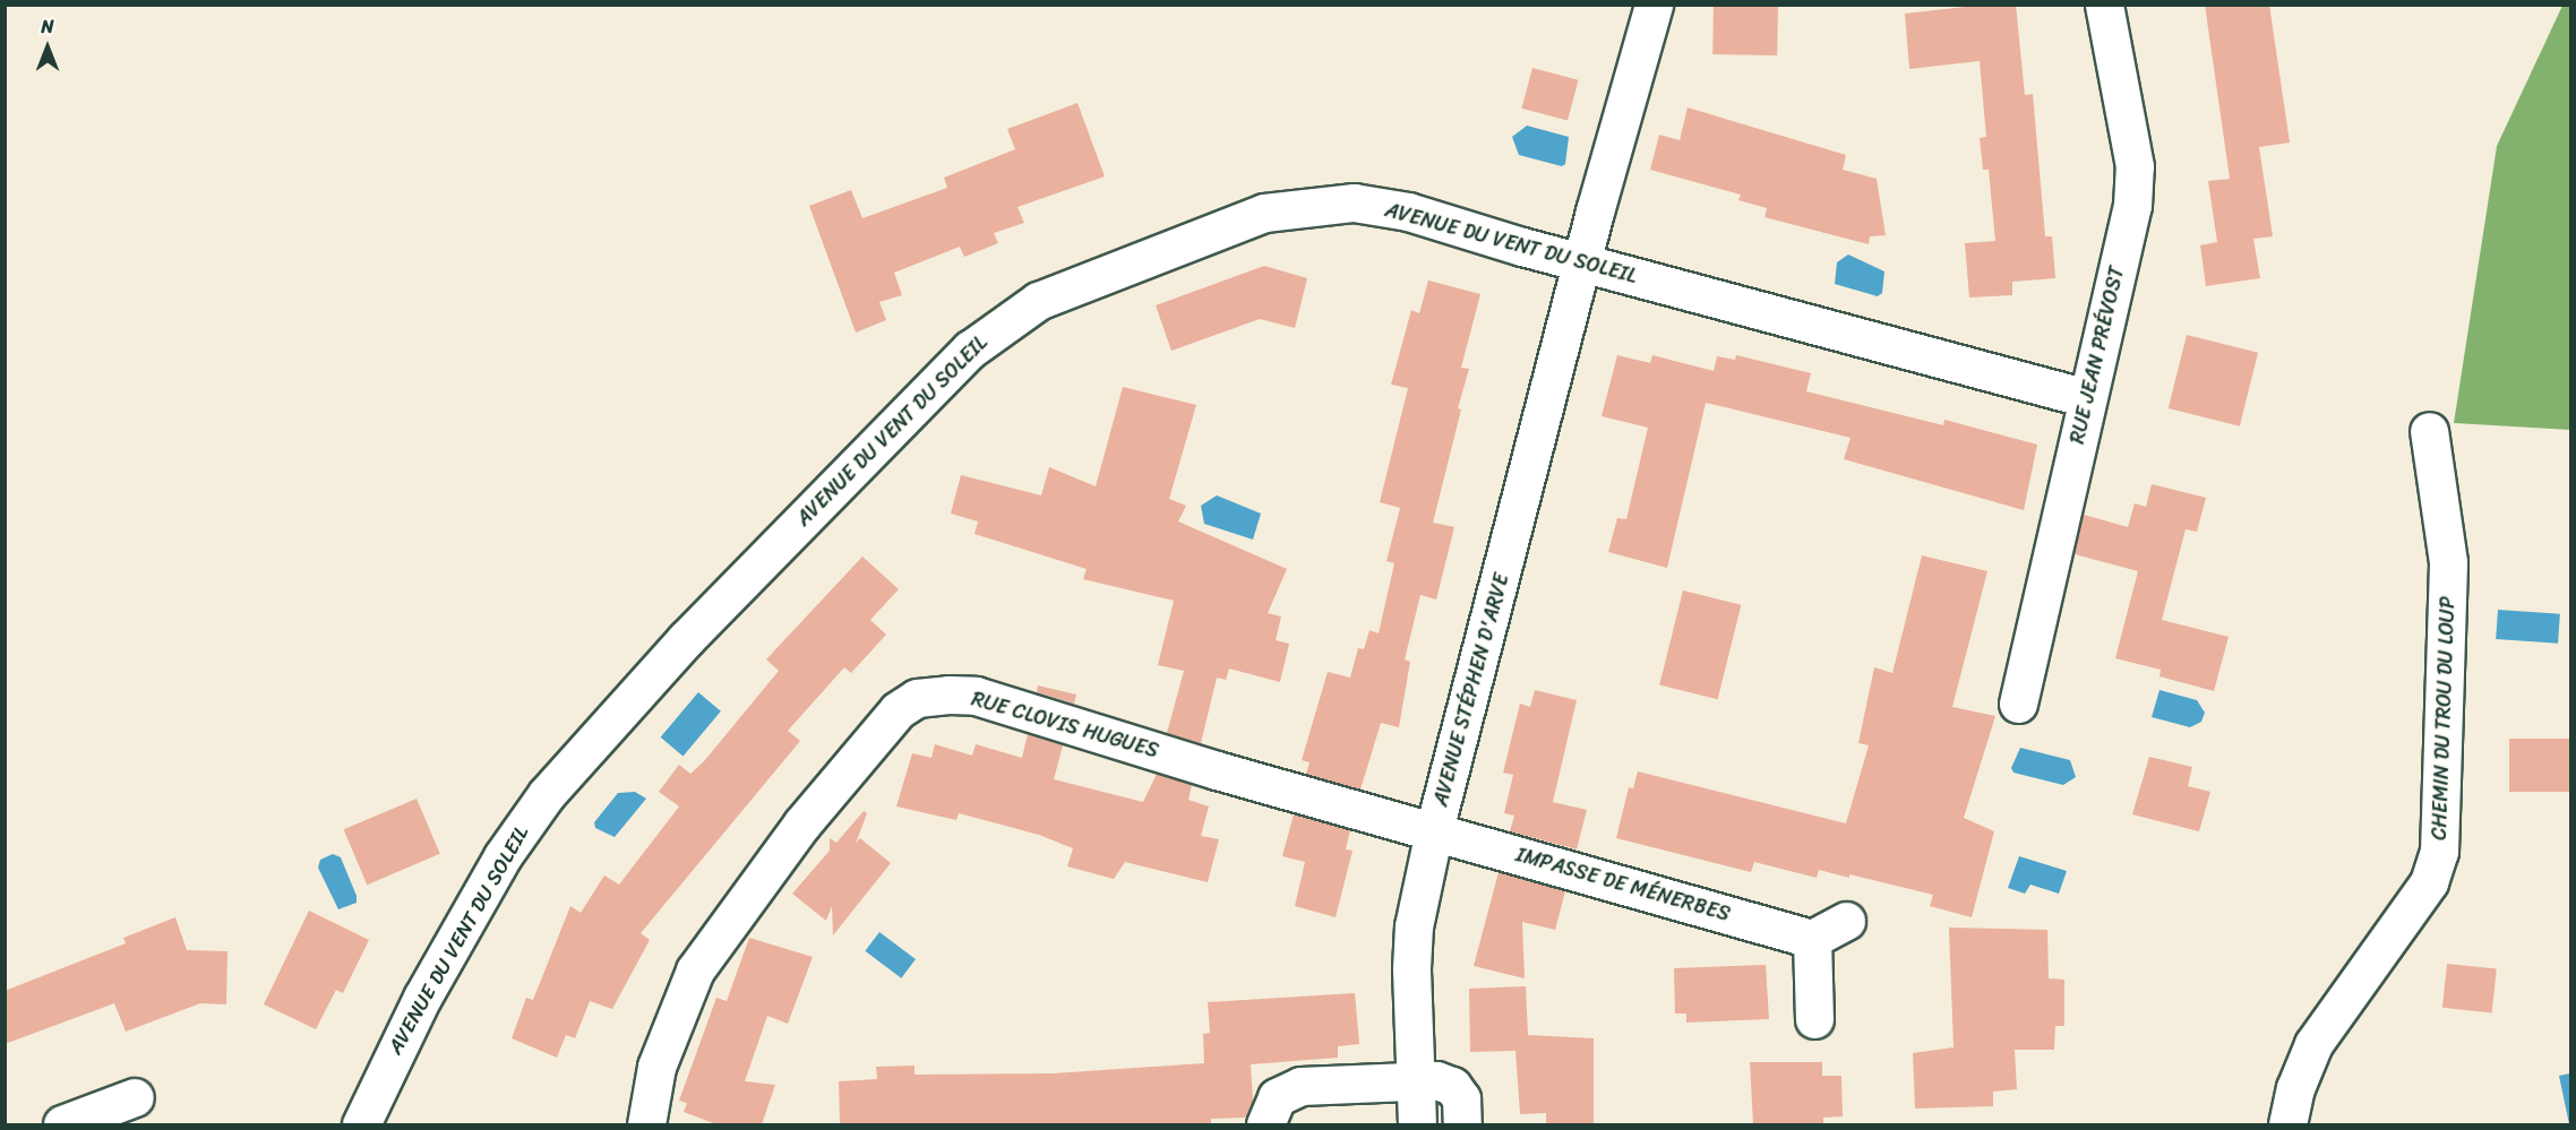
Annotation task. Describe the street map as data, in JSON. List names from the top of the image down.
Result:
{
  "streets": {
    "street": [
      "AVENUE DU VENT DU SOLEIL",
      "RUE JEAN PRÉVOST",
      "AVENUE STÉPHEN D'ARVE",
      "CHEMIN DU TROU DU LOUP",
      "RUE CLOVIS HUGUES",
      "IMPASSE DE MÉNERBES"
    ]
  },
  "crossings": [
    ["AVENUE DU VENT DU SOLEIL", "RUE JEAN PRÉVOST"],
    ["AVENUE DU VENT DU SOLEIL", "AVENUE STÉPHEN D'ARVE"],
    ["AVENUE STÉPHEN D'ARVE", "RUE CLOVIS HUGUES"],
    ["AVENUE STÉPHEN D'ARVE", "IMPASSE DE MÉNERBES"],
    ["RUE CLOVIS HUGUES", "IMPASSE DE MÉNERBES"]
  ],
  "north": "top"
}
